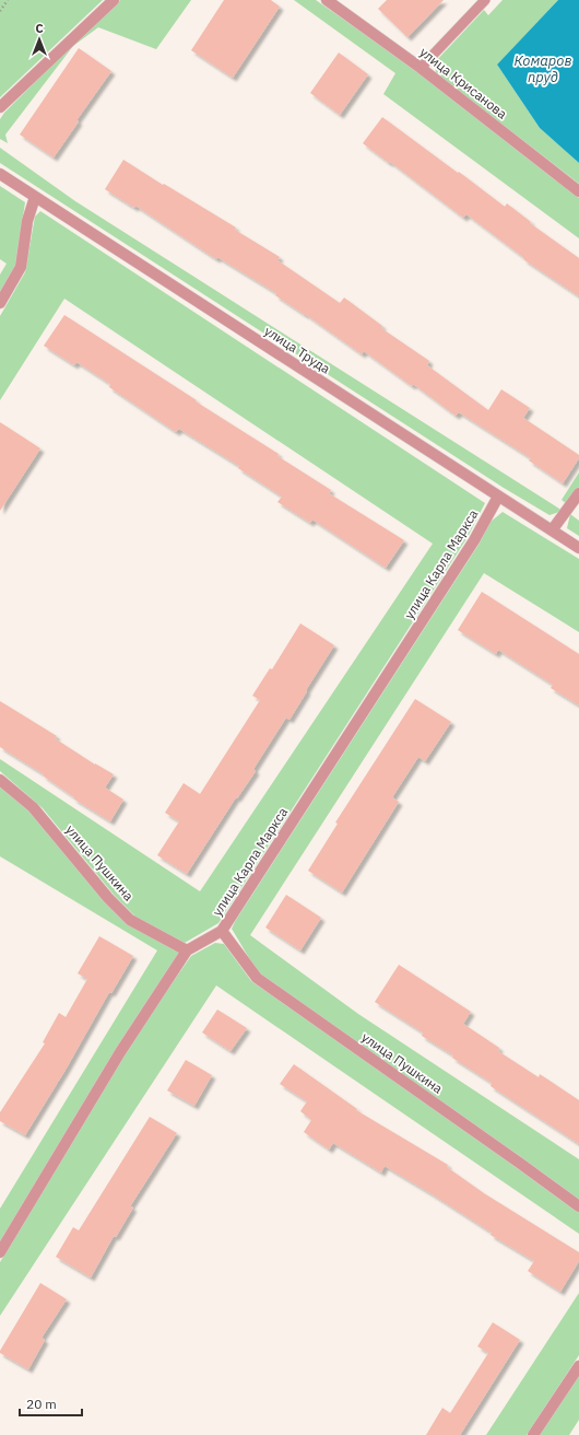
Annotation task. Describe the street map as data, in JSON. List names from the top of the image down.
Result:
{
  "streets": {
    "street": [
      "улица Крисанова",
      "улица Труда",
      "улица Карла Маркса",
      "улица Пушкина"
    ]
  },
  "crossings": [
    ["улица Труда", "улица Карла Маркса"],
    ["улица Карла Маркса", "улица Пушкина"]
  ],
  "water": ["Комаров пруд"],
  "scale_bar": "20 m",
  "north": "top"
}
